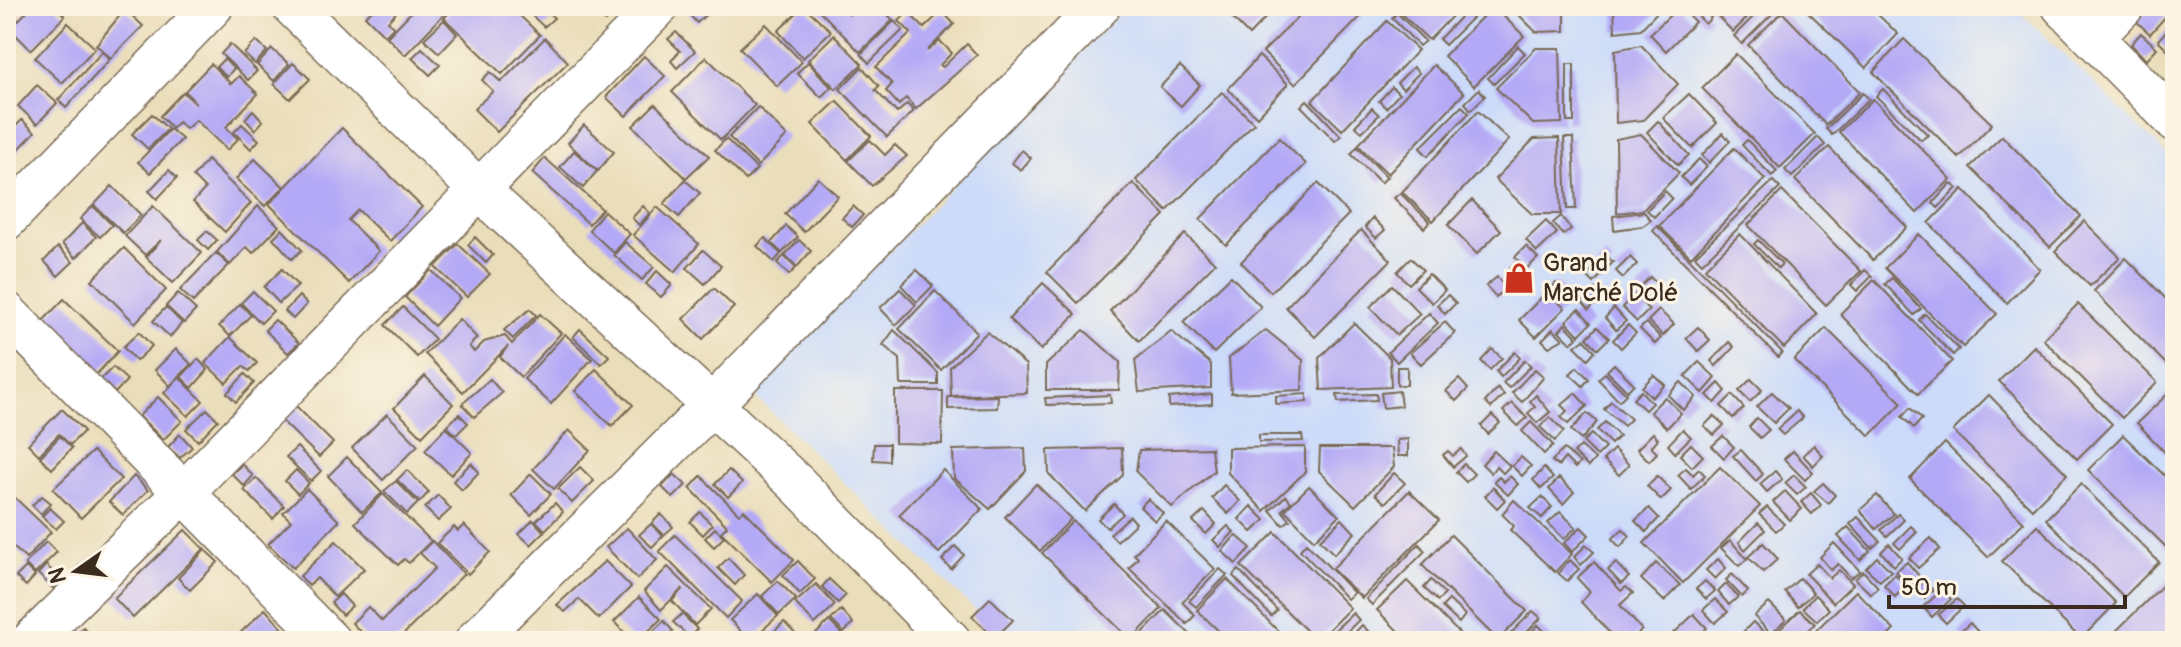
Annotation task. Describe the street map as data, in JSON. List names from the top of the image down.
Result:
{
  "places": {
    "shop": ["Grand Marché Dolé"]
  },
  "scale_bar": "50 m",
  "north": "left"
}
